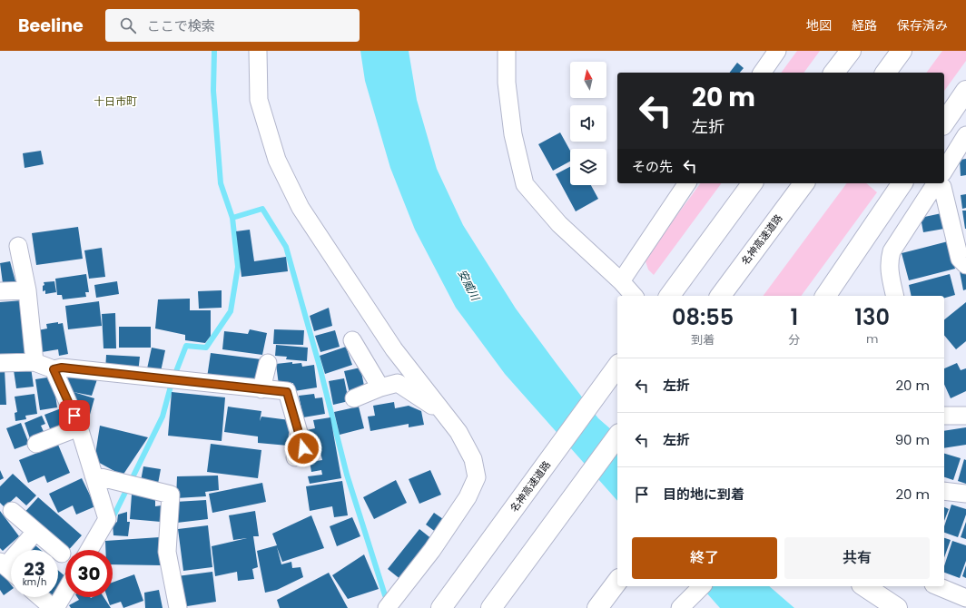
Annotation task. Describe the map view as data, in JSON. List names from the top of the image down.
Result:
{
  "streets": {
    "main road": ["名神高速道路"]
  },
  "districts": ["十日市町"],
  "water": ["安威川"],
  "north": "top",
  "page": {
    "header": "Beeline",
    "search": "ここで検索",
    "nav": ["地図", "経路", "保存済み"],
    "turn": ["20 m", "左折"],
    "then": "その先",
    "eta": [
      "08:55",
      "到着",
      "1",
      "分",
      "130",
      "m"
    ],
    "list": [
      {
        "name": "左折",
        "value": "20 m"
      },
      {
        "name": "左折",
        "value": "90 m"
      },
      {
        "name": "目的地に到着",
        "value": "20 m"
      }
    ],
    "buttons": ["終了", "共有"],
    "speed": "23 km/h",
    "limit": "30"
  }
}
